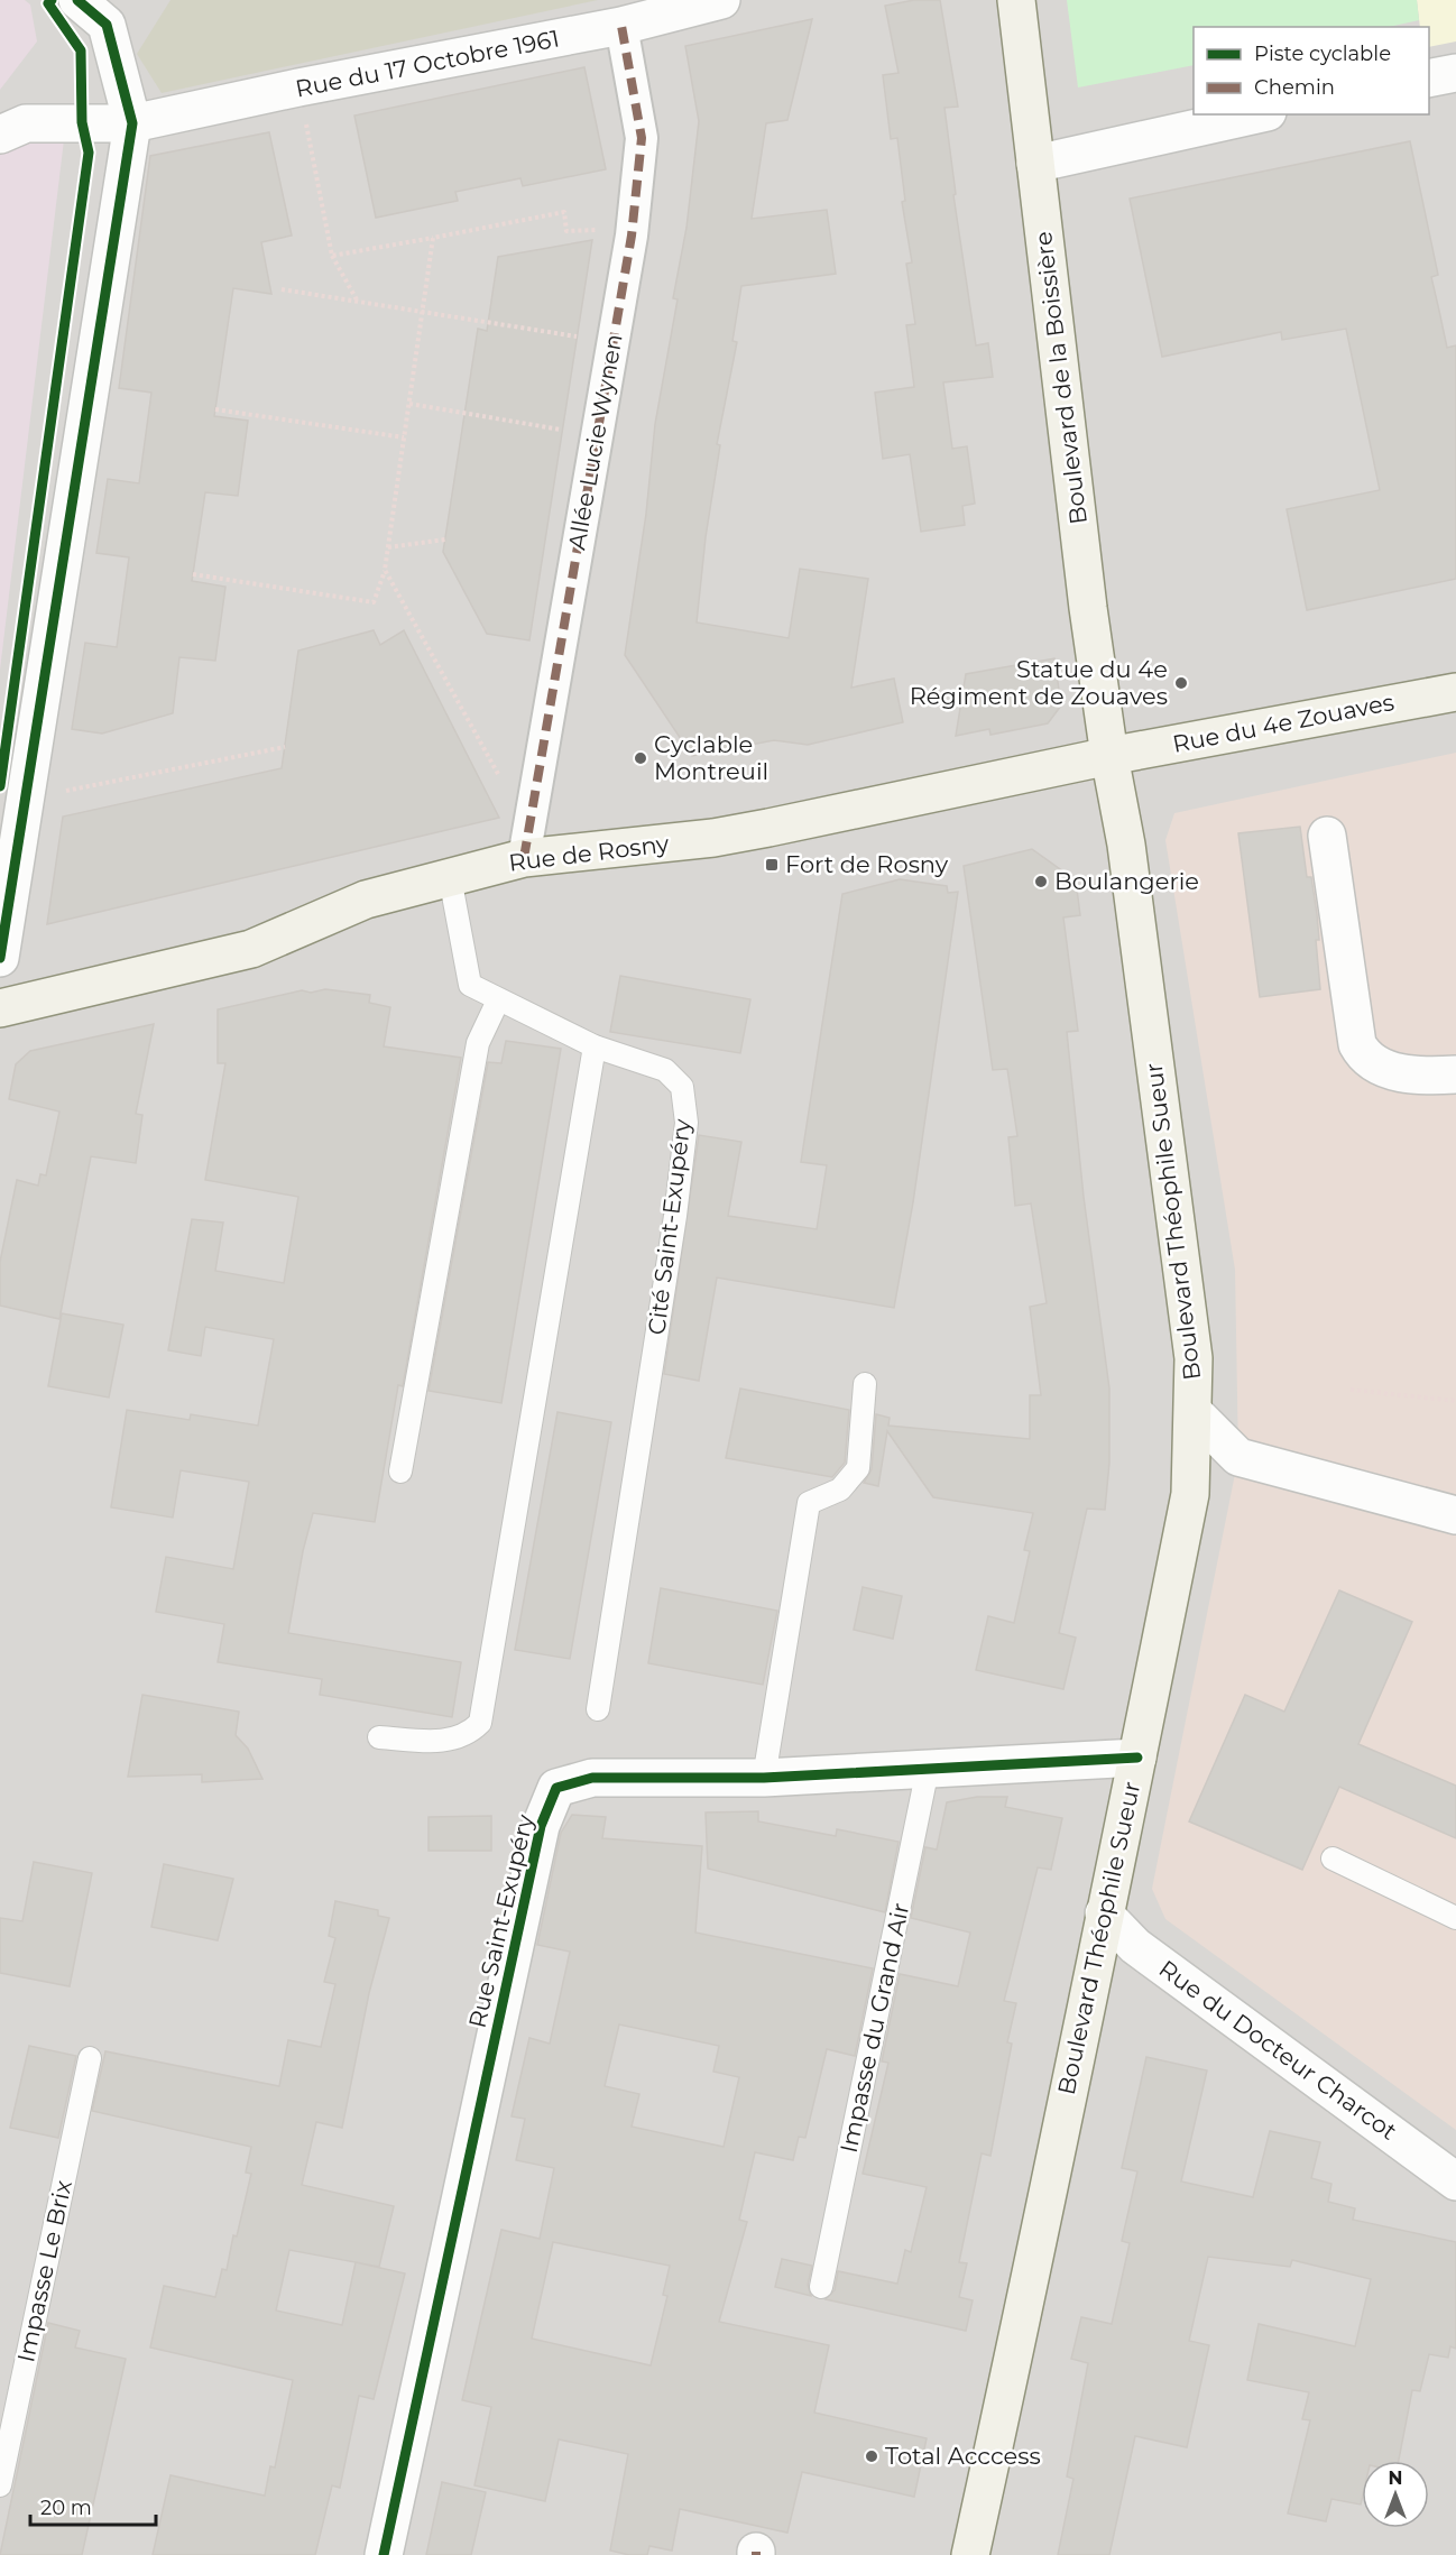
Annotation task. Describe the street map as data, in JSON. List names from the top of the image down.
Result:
{
  "streets": {
    "main road": [
      "Boulevard de la Boissière",
      "Rue du 4e Zouaves",
      "Rue de Rosny",
      "Boulevard Théophile Sueur"
    ],
    "street": [
      "Rue du 17 Octobre 1961",
      "Allée Lucie Wynen",
      "Rue Saint-Exupéry",
      "Rue du Docteur Charcot"
    ],
    "lane": ["Cité Saint-Exupéry", "Impasse du Grand Air", "Impasse Le Brix"]
  },
  "crossings": [
    ["Rue du 17 Octobre 1961", "Allée Lucie Wynen"],
    ["Boulevard de la Boissière", "Rue du 4e Zouaves"],
    ["Boulevard de la Boissière", "Rue de Rosny"],
    ["Boulevard de la Boissière", "Boulevard Théophile Sueur"],
    ["Allée Lucie Wynen", "Rue de Rosny"],
    ["Rue du 4e Zouaves", "Rue de Rosny"],
    ["Rue du 4e Zouaves", "Boulevard Théophile Sueur"],
    ["Rue de Rosny", "Boulevard Théophile Sueur"],
    ["Rue de Rosny", "Cité Saint-Exupéry"],
    ["Boulevard Théophile Sueur", "Rue Saint-Exupéry"],
    ["Boulevard Théophile Sueur", "Rue du Docteur Charcot"],
    ["Rue Saint-Exupéry", "Impasse du Grand Air"]
  ],
  "places": {
    "other": [
      "Statue du 4e Régiment de Zouaves",
      "Cyclable Montreuil",
      "Boulangerie",
      "Total Acccess"
    ],
    "transit": ["Fort de Rosny"]
  },
  "legend": ["Piste cyclable", "Chemin"],
  "scale_bar": "20 m",
  "north": "top"
}
